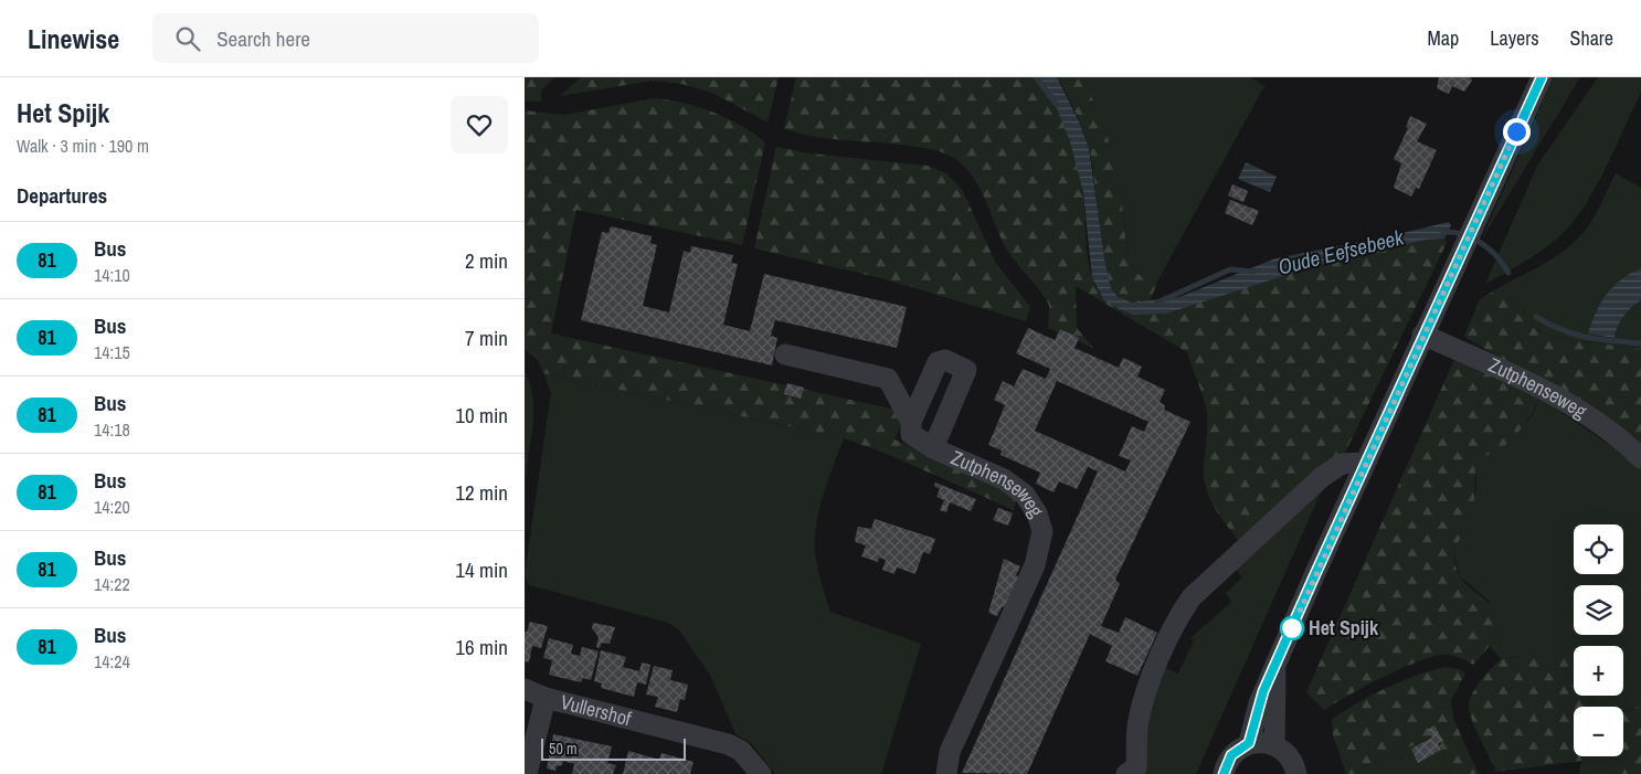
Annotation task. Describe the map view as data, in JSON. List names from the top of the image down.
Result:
{
  "streets": {
    "street": ["Zutphenseweg", "Vullershof"]
  },
  "water": ["Oude Eefsebeek"],
  "places": ["Het Spijk"],
  "lines": ["bus line 81"],
  "scale_bar": "50 m",
  "page": {
    "header": "Linewise",
    "search": "Search here",
    "nav": ["Map", "Layers", "Share"],
    "heading": [
      ["Het Spijk", "Walk · 3 min · 190 m"],
      "Departures"
    ],
    "list": [
      {
        "mark": "81",
        "name": "Bus",
        "note": "14:10",
        "value": "2 min"
      },
      {
        "mark": "81",
        "name": "Bus",
        "note": "14:15",
        "value": "7 min"
      },
      {
        "mark": "81",
        "name": "Bus",
        "note": "14:18",
        "value": "10 min"
      },
      {
        "mark": "81",
        "name": "Bus",
        "note": "14:20",
        "value": "12 min"
      },
      {
        "mark": "81",
        "name": "Bus",
        "note": "14:22",
        "value": "14 min"
      },
      {
        "mark": "81",
        "name": "Bus",
        "note": "14:24",
        "value": "16 min"
      }
    ],
    "map_buttons": ["+", "−"],
    "scale": "50 m"
  }
}
